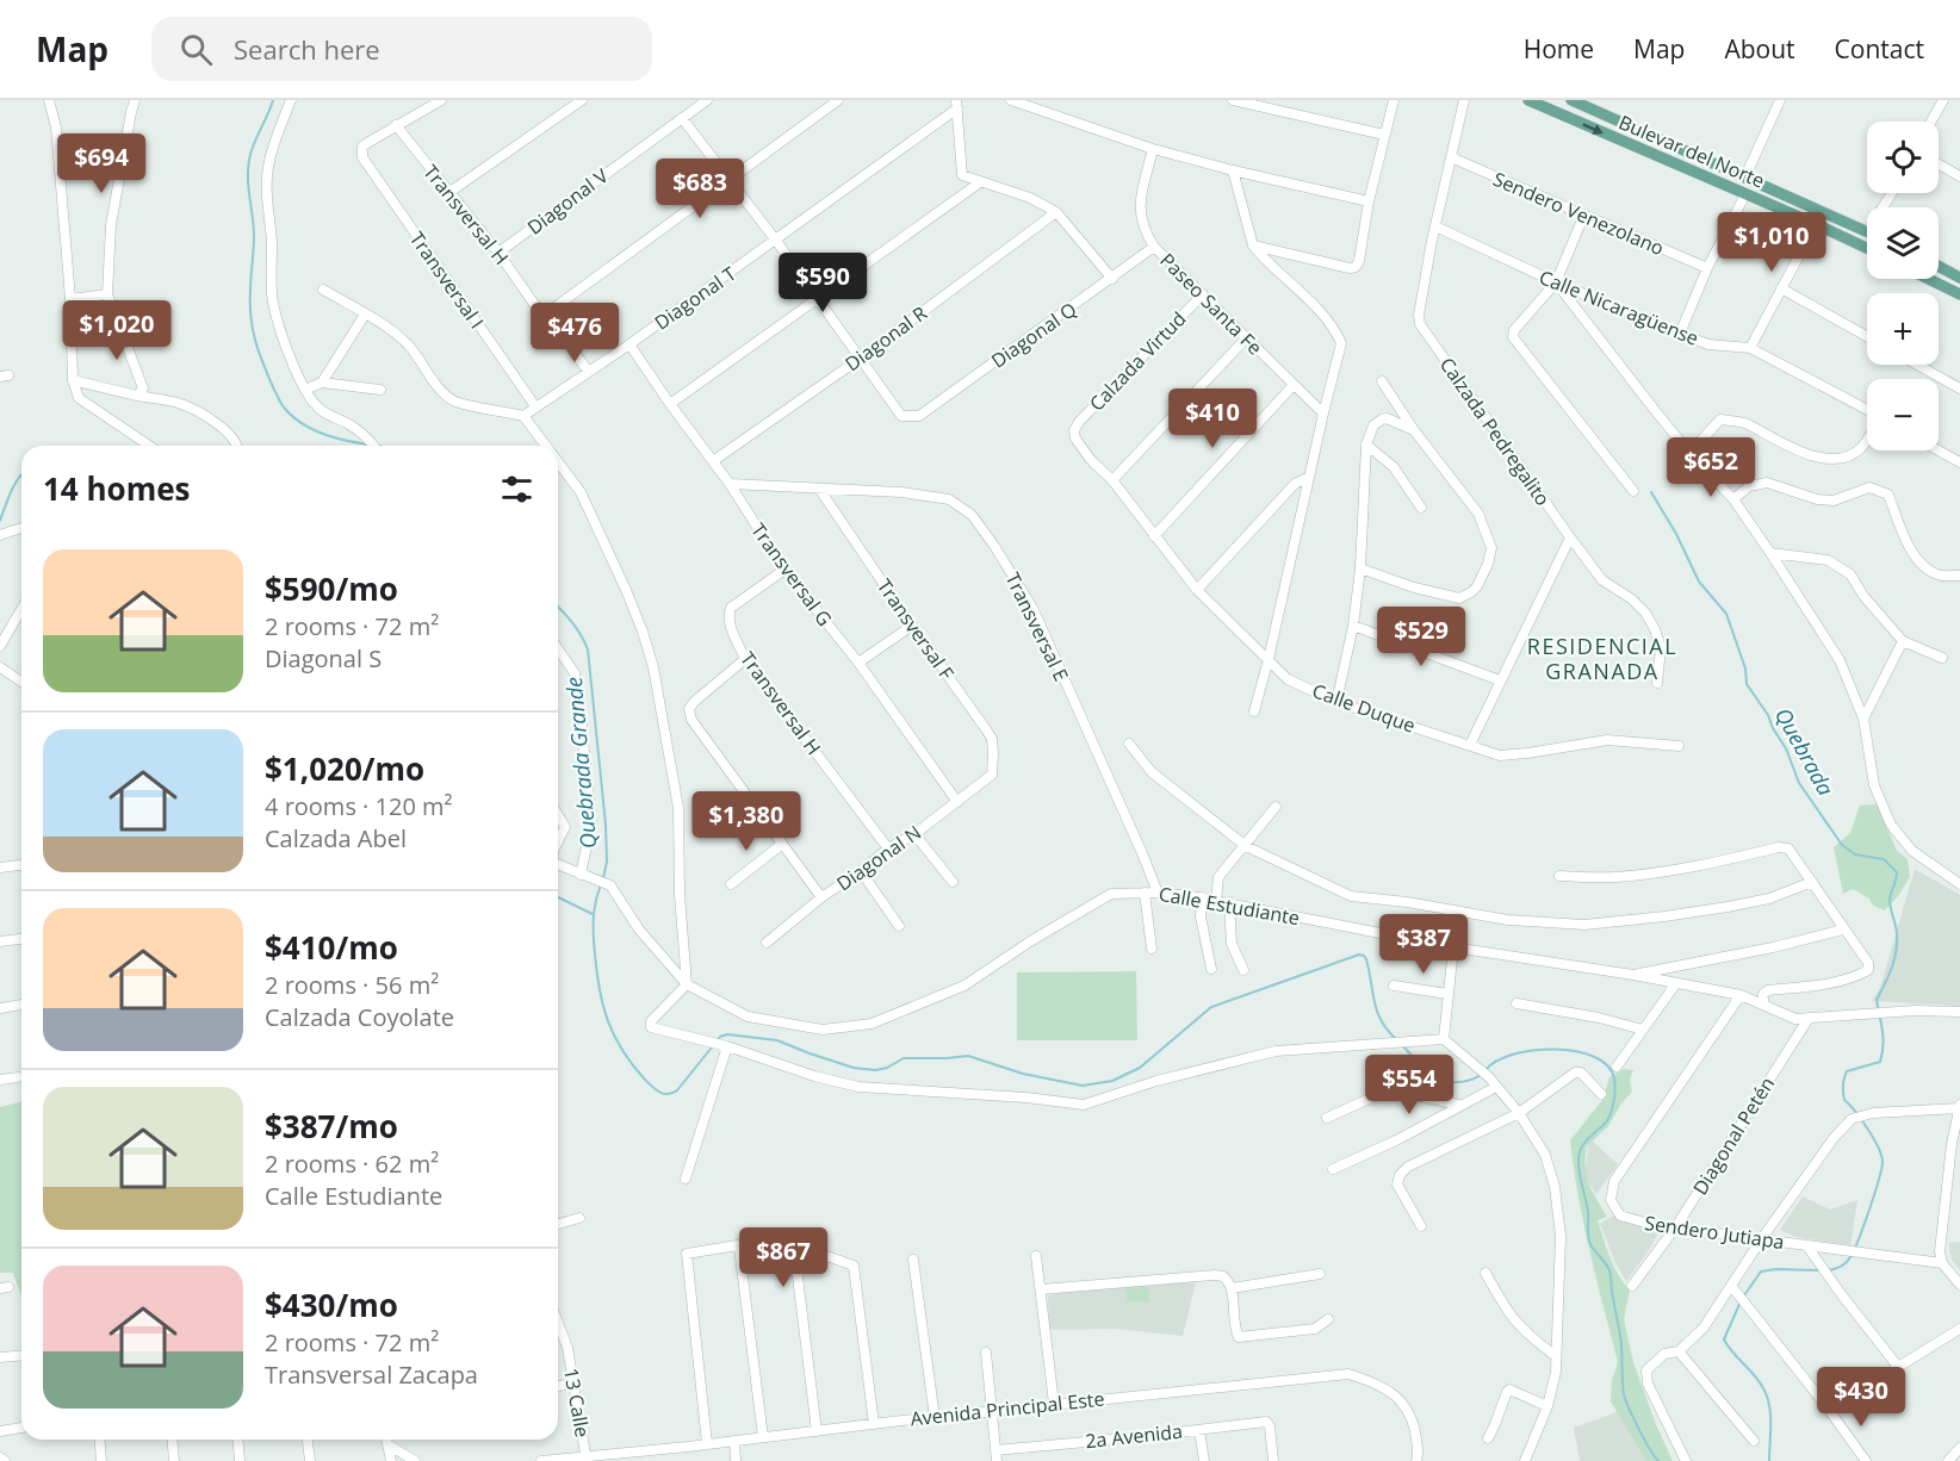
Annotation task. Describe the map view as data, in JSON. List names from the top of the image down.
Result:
{
  "streets": {
    "main road": ["Bulevar del Norte"],
    "street": [
      "Diagonal V",
      "Sendero Venezolano",
      "Transversal H",
      "Transversal I",
      "Diagonal T",
      "Paseo Santa Fe",
      "Calle Nicaragüense",
      "Diagonal Q",
      "Diagonal R",
      "Calzada Virtud",
      "Calzada Pedregalito",
      "Transversal G",
      "Transversal E",
      "Transversal F",
      "Calle Duque",
      "Diagonal N",
      "Calle Estudiante",
      "Diagonal Petén",
      "Sendero Jutiapa",
      "13 Calle",
      "Avenida Principal Este",
      "2a Avenida"
    ]
  },
  "crossings": [
    ["Diagonal V", "Transversal H"],
    ["Sendero Venezolano", "Calzada Pedregalito"],
    ["Transversal H", "Transversal I"],
    ["Transversal H", "Diagonal T"],
    ["Transversal H", "Transversal G"],
    ["Transversal H", "Diagonal N"],
    ["Transversal I", "Diagonal T"],
    ["Diagonal T", "Transversal G"],
    ["Paseo Santa Fe", "Diagonal Q"],
    ["Paseo Santa Fe", "Calzada Virtud"],
    ["Calle Nicaragüense", "Calzada Pedregalito"],
    ["Diagonal Q", "Diagonal R"],
    ["Diagonal R", "Transversal G"],
    ["Calzada Virtud", "Calle Duque"],
    ["Transversal G", "Transversal E"],
    ["Transversal G", "Diagonal N"],
    ["Transversal E", "Transversal F"],
    ["Transversal E", "Calle Estudiante"],
    ["Transversal F", "Diagonal N"],
    ["Calle Estudiante", "Diagonal Petén"],
    ["Calle Estudiante", "Sendero Jutiapa"],
    ["Diagonal Petén", "Sendero Jutiapa"],
    ["13 Calle", "Avenida Principal Este"]
  ],
  "districts": ["RESIDENCIAL GRANADA"],
  "water": ["Quebrada", "Quebrada Grande"],
  "page": {
    "header": "Map",
    "search": "Search here",
    "nav": [
      "Home",
      "Map",
      "About",
      "Contact"
    ],
    "map_buttons": ["+", "−"],
    "price": [
      "$694",
      "$683",
      "$1,010",
      "$590",
      "$1,020",
      "$476",
      "$410",
      "$652",
      "$529",
      "$1,380",
      "$387",
      "$554",
      "$867",
      "$430"
    ],
    "heading": "14 homes",
    "list": [
      {
        "name": "$590/mo",
        "note": "2 rooms · 72 m² · Diagonal S"
      },
      {
        "name": "$1,020/mo",
        "note": "4 rooms · 120 m² · Calzada Abel"
      },
      {
        "name": "$410/mo",
        "note": "2 rooms · 56 m² · Calzada Coyolate"
      },
      {
        "name": "$387/mo",
        "note": "2 rooms · 62 m² · Calle Estudiante"
      },
      {
        "name": "$430/mo",
        "note": "2 rooms · 72 m² · Transversal Zacapa"
      }
    ]
  }
}
